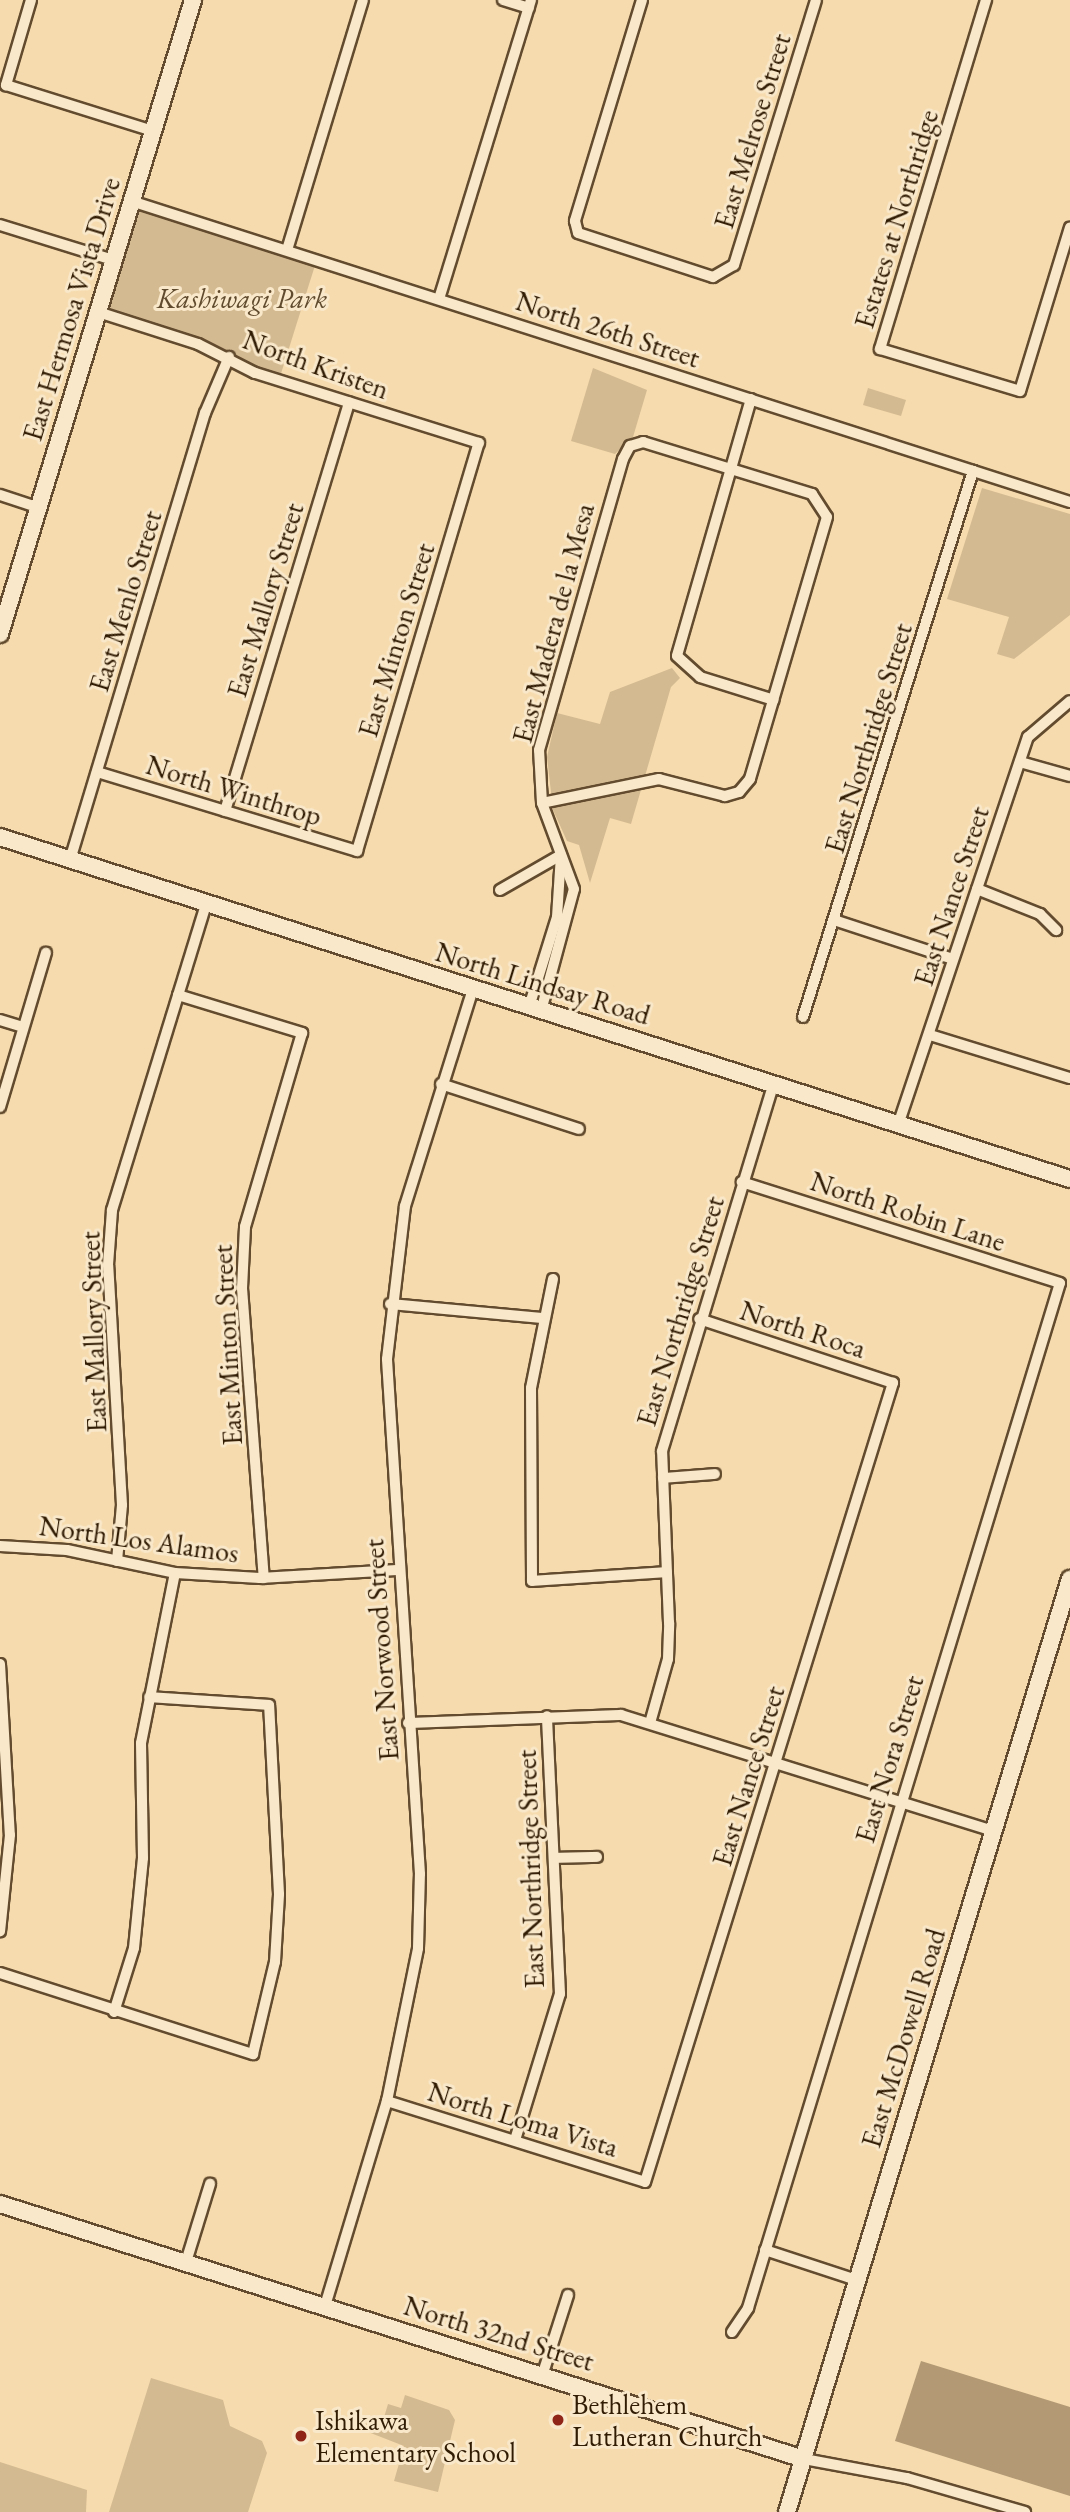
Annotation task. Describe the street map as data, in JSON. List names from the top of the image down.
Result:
{
  "streets": {
    "main road": [
      "East Hermosa Vista Drive",
      "North Lindsay Road",
      "East McDowell Road",
      "North 32nd Street"
    ],
    "street": [
      "East Melrose Street",
      "Estates at Northridge",
      "North 26th Street",
      "North Kristen",
      "East Mallory Street",
      "East Menlo Street",
      "East Madera de la Mesa",
      "East Minton Street",
      "East Northridge Street",
      "North Winthrop",
      "East Nance Street",
      "North Robin Lane",
      "North Roca",
      "North Los Alamos",
      "East Norwood Street",
      "East Nora Street",
      "North Loma Vista"
    ]
  },
  "crossings": [
    ["East Hermosa Vista Drive", "North 26th Street"],
    ["East Hermosa Vista Drive", "North Kristen"],
    ["North 26th Street", "East Northridge Street"],
    ["North Kristen", "East Mallory Street"],
    ["North Kristen", "East Menlo Street"],
    ["North Kristen", "East Minton Street"],
    ["East Mallory Street", "East Minton Street"],
    ["East Mallory Street", "North Winthrop"],
    ["East Mallory Street", "North Lindsay Road"],
    ["East Mallory Street", "North Los Alamos"],
    ["East Menlo Street", "North Winthrop"],
    ["East Menlo Street", "North Lindsay Road"],
    ["East Madera de la Mesa", "North Lindsay Road"],
    ["East Minton Street", "North Winthrop"],
    ["East Minton Street", "North Los Alamos"],
    ["East Northridge Street", "North Lindsay Road"],
    ["East Northridge Street", "North Robin Lane"],
    ["East Northridge Street", "North Roca"],
    ["East Northridge Street", "North Loma Vista"],
    ["East Nance Street", "North Lindsay Road"],
    ["East Nance Street", "North Roca"],
    ["East Nance Street", "North Loma Vista"],
    ["North Lindsay Road", "East Norwood Street"],
    ["North Robin Lane", "East Nora Street"],
    ["North Los Alamos", "East Norwood Street"],
    ["East Norwood Street", "North Loma Vista"],
    ["East Norwood Street", "North 32nd Street"],
    ["East McDowell Road", "North 32nd Street"]
  ],
  "parks": ["Kashiwagi Park"],
  "places": ["Bethlehem Lutheran Church", "Ishikawa Elementary School"]
}
